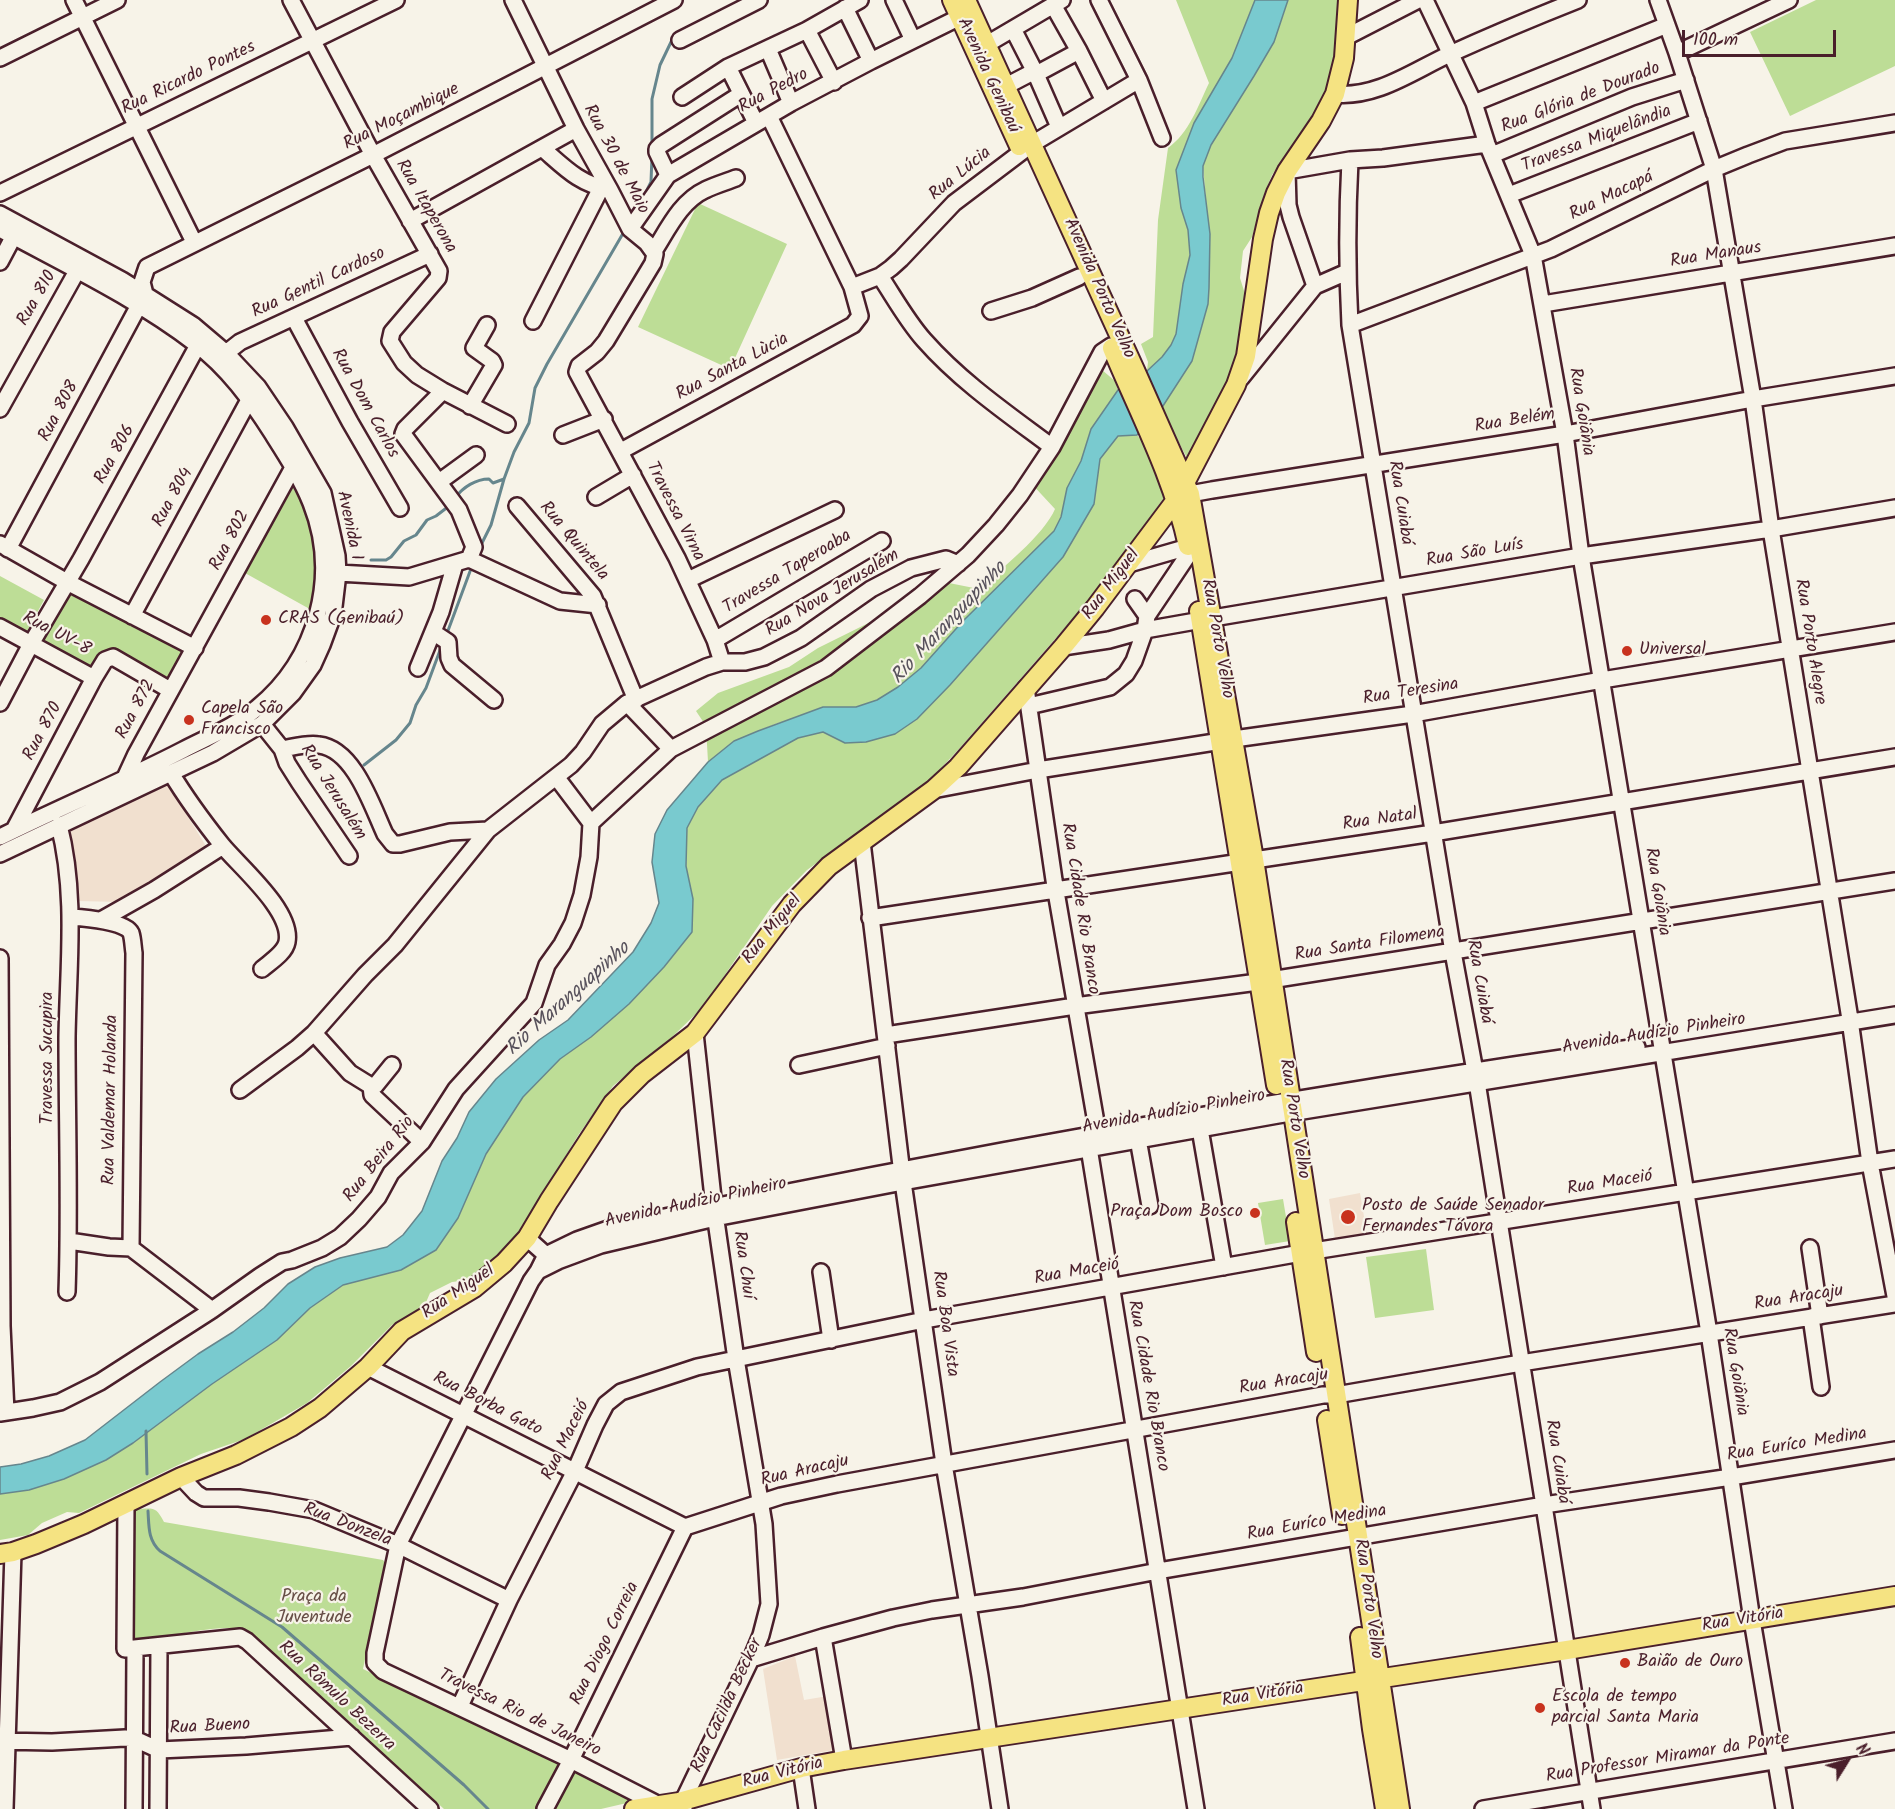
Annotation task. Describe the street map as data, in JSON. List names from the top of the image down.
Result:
{
  "streets": {
    "main road": [
      "Avenida Genibaú",
      "Avenida Porto Velho",
      "Rua Miguel",
      "Rua Porto Velho",
      "Rua Vitória"
    ],
    "street": [
      "Rua Ricardo Pontes",
      "Rua Pedro",
      "Rua Glória de Dourado",
      "Rua Moçambique",
      "Travessa Miquelândia",
      "Rua 30 de Maio",
      "Rua Lúcia",
      "Rua Macapá",
      "Rua Itaperona",
      "Rua Manaus",
      "Rua Gentil Cardoso",
      "Rua 810",
      "Rua Santa Lùcia",
      "Rua Dom Carlos",
      "Rua 808",
      "Rua Goiânia",
      "Rua Belém",
      "Rua 806",
      "Rua 804",
      "Rua Cuiabá",
      "Travessa Virna",
      "Avenida I",
      "Rua 802",
      "Rua Quintela",
      "Rua São Luís",
      "Travessa Taperoaba",
      "Rua Nova Jerusalém",
      "Rua UV-8",
      "Rua Porto Alegre",
      "Rua Teresina",
      "Rua 872",
      "Rua 870",
      "Rua Jerusalém",
      "Rua Natal",
      "Rua Cidade Rio Branco",
      "Rua Santa Filomena",
      "Avenida Audízio Pinheiro",
      "Travessa Sucupira",
      "Rua Valdemar Holanda",
      "Rua Beira Rio",
      "Rua Maceió",
      "Rua Chuí",
      "Rua Aracaju",
      "Rua Boa Vista",
      "Rua Borba Gato",
      "Rua Euríco Medina",
      "Rua Donzela",
      "Rua Diogo Correia",
      "Rua Rômulo Bezerra",
      "Rua Cacilda Becker",
      "Travessa Rio de Janeiro",
      "Rua Bueno",
      "Rua Professor Miramar da Ponte"
    ]
  },
  "crossings": [
    ["Avenida Genibaú", "Rua Pedro"],
    ["Avenida Genibaú", "Rua Lúcia"],
    ["Avenida Genibaú", "Avenida Porto Velho"],
    ["Rua Ricardo Pontes", "Rua Itaperona"],
    ["Rua Pedro", "Rua 30 de Maio"],
    ["Rua Glória de Dourado", "Rua Goiânia"],
    ["Rua Glória de Dourado", "Rua Cuiabá"],
    ["Rua Glória de Dourado", "Rua Porto Alegre"],
    ["Rua Moçambique", "Rua 30 de Maio"],
    ["Rua Moçambique", "Rua Itaperona"],
    ["Rua Moçambique", "Avenida I"],
    ["Travessa Miquelândia", "Rua Goiânia"],
    ["Travessa Miquelândia", "Rua Porto Alegre"],
    ["Rua 30 de Maio", "Travessa Virna"],
    ["Rua Lúcia", "Avenida Porto Velho"],
    ["Rua Macapá", "Rua Goiânia"],
    ["Rua Macapá", "Rua Cuiabá"],
    ["Rua Macapá", "Rua Porto Alegre"],
    ["Rua Itaperona", "Rua Gentil Cardoso"],
    ["Rua Manaus", "Rua Goiânia"],
    ["Rua Manaus", "Rua Porto Alegre"],
    ["Rua Gentil Cardoso", "Rua Dom Carlos"],
    ["Rua Gentil Cardoso", "Avenida I"],
    ["Avenida Porto Velho", "Rua Porto Velho"],
    ["Rua 810", "Avenida I"],
    ["Rua Santa Lùcia", "Travessa Virna"],
    ["Rua 808", "Avenida I"],
    ["Rua Goiânia", "Rua Belém"],
    ["Rua Goiânia", "Rua São Luís"],
    ["Rua Goiânia", "Rua Teresina"],
    ["Rua Goiânia", "Rua Natal"],
    ["Rua Goiânia", "Rua Santa Filomena"],
    ["Rua Goiânia", "Avenida Audízio Pinheiro"],
    ["Rua Goiânia", "Rua Maceió"],
    ["Rua Goiânia", "Rua Aracaju"],
    ["Rua Goiânia", "Rua Euríco Medina"],
    ["Rua Goiânia", "Rua Vitória"],
    ["Rua Goiânia", "Rua Professor Miramar da Ponte"],
    ["Rua Belém", "Rua Cuiabá"],
    ["Rua Belém", "Rua Miguel"],
    ["Rua Belém", "Rua Porto Velho"],
    ["Rua Belém", "Rua Porto Alegre"],
    ["Rua 806", "Avenida I"],
    ["Rua 806", "Rua UV-8"],
    ["Rua 804", "Avenida I"],
    ["Rua Cuiabá", "Rua São Luís"],
    ["Rua Cuiabá", "Rua Miguel"],
    ["Rua Cuiabá", "Rua Teresina"],
    ["Rua Cuiabá", "Rua Natal"],
    ["Rua Cuiabá", "Rua Santa Filomena"],
    ["Rua Cuiabá", "Avenida Audízio Pinheiro"],
    ["Rua Cuiabá", "Rua Maceió"],
    ["Rua Cuiabá", "Rua Aracaju"],
    ["Rua Cuiabá", "Rua Euríco Medina"],
    ["Rua Cuiabá", "Rua Vitória"],
    ["Rua Cuiabá", "Rua Professor Miramar da Ponte"],
    ["Travessa Virna", "Travessa Taperoaba"],
    ["Travessa Virna", "Rua Nova Jerusalém"],
    ["Avenida I", "Rua 802"],
    ["Avenida I", "Rua 872"],
    ["Avenida I", "Rua 870"],
    ["Avenida I", "Travessa Sucupira"],
    ["Rua 802", "Rua 872"],
    ["Rua Quintela", "Rua Nova Jerusalém"],
    ["Rua São Luís", "Rua Miguel"],
    ["Rua São Luís", "Rua Porto Velho"],
    ["Rua São Luís", "Rua Porto Alegre"],
    ["Rua Miguel", "Rua Porto Velho"],
    ["Rua Miguel", "Rua Teresina"],
    ["Rua Miguel", "Rua Cidade Rio Branco"],
    ["Rua Miguel", "Rua Chuí"],
    ["Rua Miguel", "Rua Boa Vista"],
    ["Rua Miguel", "Rua Borba Gato"],
    ["Rua Miguel", "Rua Donzela"],
    ["Rua UV-8", "Rua 872"],
    ["Rua UV-8", "Rua 870"],
    ["Rua Porto Velho", "Rua Teresina"],
    ["Rua Porto Velho", "Rua Natal"],
    ["Rua Porto Velho", "Rua Santa Filomena"],
    ["Rua Porto Velho", "Avenida Audízio Pinheiro"],
    ["Rua Porto Velho", "Rua Maceió"],
    ["Rua Porto Velho", "Rua Aracaju"],
    ["Rua Porto Velho", "Rua Euríco Medina"],
    ["Rua Porto Velho", "Rua Vitória"],
    ["Rua Porto Alegre", "Rua Teresina"],
    ["Rua Porto Alegre", "Rua Natal"],
    ["Rua Porto Alegre", "Rua Santa Filomena"],
    ["Rua Porto Alegre", "Avenida Audízio Pinheiro"],
    ["Rua Porto Alegre", "Rua Maceió"],
    ["Rua Teresina", "Rua Cidade Rio Branco"],
    ["Rua Natal", "Rua Cidade Rio Branco"],
    ["Rua Natal", "Rua Boa Vista"],
    ["Rua Cidade Rio Branco", "Rua Santa Filomena"],
    ["Rua Cidade Rio Branco", "Avenida Audízio Pinheiro"],
    ["Rua Cidade Rio Branco", "Rua Maceió"],
    ["Rua Cidade Rio Branco", "Rua Aracaju"],
    ["Rua Cidade Rio Branco", "Rua Euríco Medina"],
    ["Rua Cidade Rio Branco", "Rua Vitória"],
    ["Rua Santa Filomena", "Rua Boa Vista"],
    ["Avenida Audízio Pinheiro", "Rua Chuí"],
    ["Avenida Audízio Pinheiro", "Rua Boa Vista"],
    ["Rua Maceió", "Rua Chuí"],
    ["Rua Maceió", "Rua Boa Vista"],
    ["Rua Maceió", "Rua Borba Gato"],
    ["Rua Maceió", "Rua Donzela"],
    ["Rua Maceió", "Travessa Rio de Janeiro"],
    ["Rua Chuí", "Rua Aracaju"],
    ["Rua Chuí", "Rua Cacilda Becker"],
    ["Rua Aracaju", "Rua Boa Vista"],
    ["Rua Aracaju", "Rua Borba Gato"],
    ["Rua Aracaju", "Rua Diogo Correia"],
    ["Rua Aracaju", "Rua Cacilda Becker"],
    ["Rua Boa Vista", "Rua Euríco Medina"],
    ["Rua Boa Vista", "Rua Vitória"],
    ["Rua Borba Gato", "Rua Diogo Correia"],
    ["Rua Euríco Medina", "Rua Cacilda Becker"],
    ["Rua Donzela", "Travessa Rio de Janeiro"],
    ["Rua Vitória", "Rua Cacilda Becker"],
    ["Rua Vitória", "Travessa Rio de Janeiro"],
    ["Rua Diogo Correia", "Travessa Rio de Janeiro"],
    ["Rua Rômulo Bezerra", "Rua Bueno"],
    ["Rua Cacilda Becker", "Travessa Rio de Janeiro"]
  ],
  "water": ["Rio Maranguapinho"],
  "parks": ["Praça da Juventude"],
  "places": [
    "CRAS (Genibaú)",
    "Universal",
    "Capela São Francisco",
    "Praça Dom Bosco",
    "Posto de Saúde Senador Fernandes Távora",
    "Baião de Ouro",
    "Escola de tempo parcial Santa Maria"
  ],
  "scale_bar": "100 m",
  "north": "top right"
}
